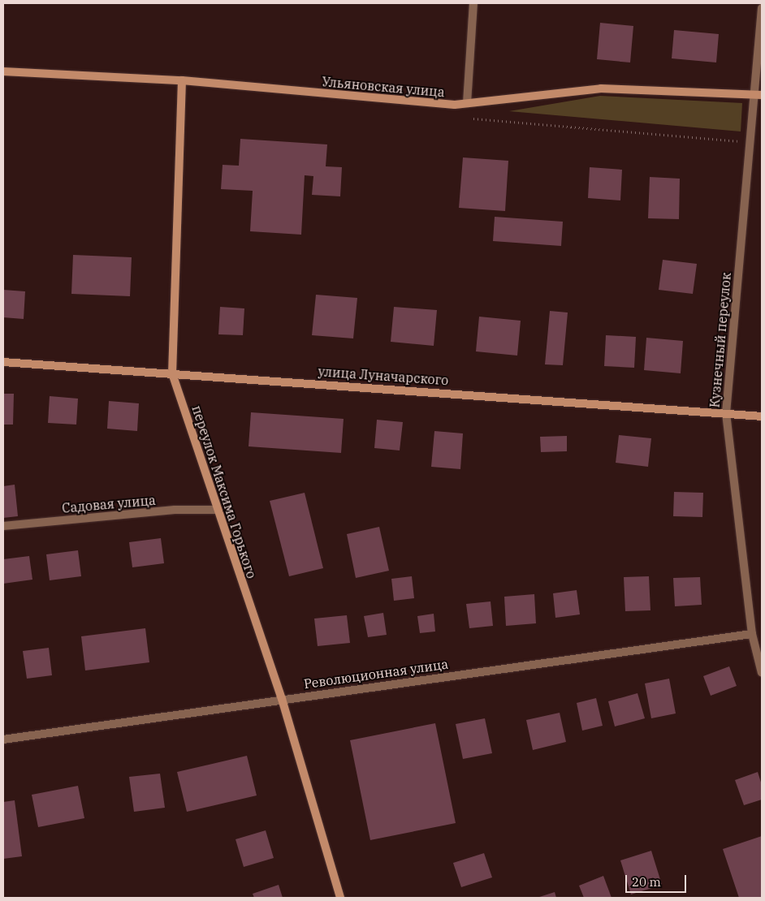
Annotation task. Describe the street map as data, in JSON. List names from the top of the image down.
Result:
{
  "streets": {
    "street": [
      "Ульяновская улица",
      "Кузнечный переулок",
      "улица Луначарского",
      "переулок Максима Горького",
      "Садовая улица",
      "Революционная улица"
    ]
  },
  "crossings": [
    ["Ульяновская улица", "Кузнечный переулок"],
    ["Ульяновская улица", "переулок Максима Горького"],
    ["Кузнечный переулок", "улица Луначарского"],
    ["Кузнечный переулок", "Революционная улица"],
    ["улица Луначарского", "переулок Максима Горького"],
    ["переулок Максима Горького", "Садовая улица"],
    ["переулок Максима Горького", "Революционная улица"]
  ],
  "scale_bar": "20 m"
}
